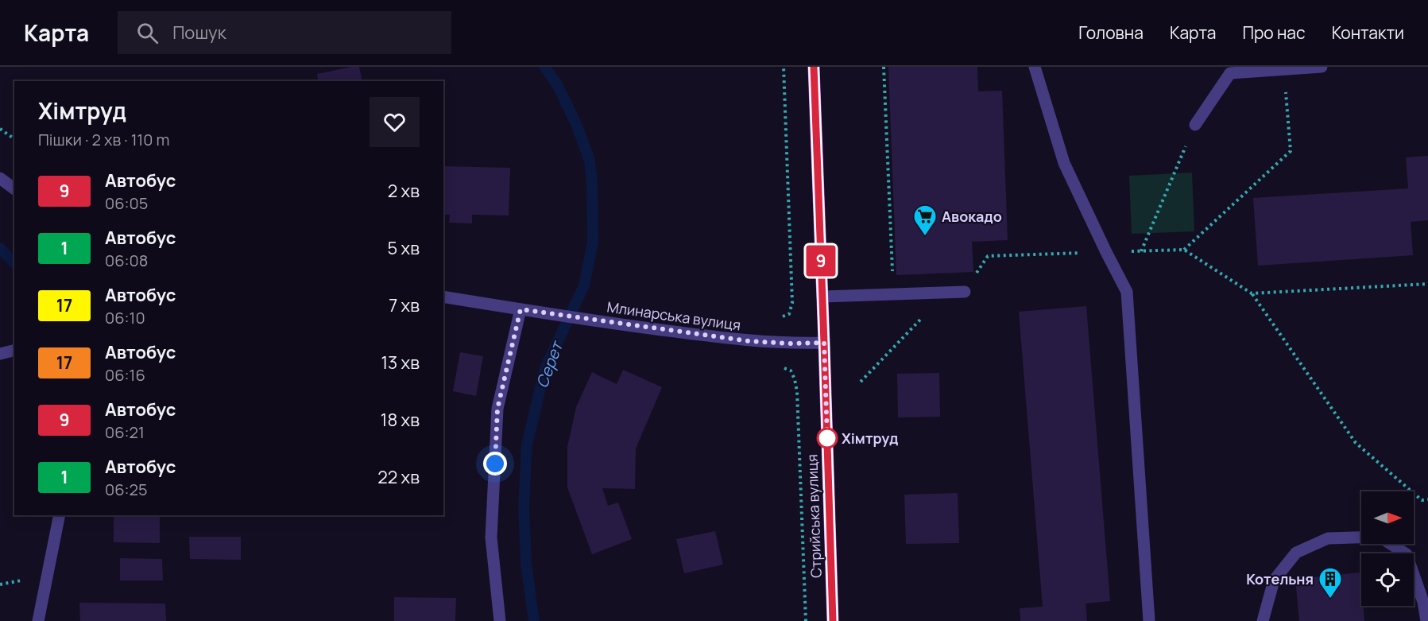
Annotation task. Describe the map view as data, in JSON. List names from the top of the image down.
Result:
{
  "streets": {
    "main road": ["Стрийська вулиця"],
    "street": ["Млинарська вулиця"]
  },
  "crossings": [
    ["Млинарська вулиця", "Стрийська вулиця"]
  ],
  "water": ["Серет"],
  "places": {
    "supermarket": ["Авокадо"],
    "other": ["Хімтруд"],
    "building": ["Котельня"]
  },
  "lines": ["bus line 9"],
  "north": "right",
  "page": {
    "header": "Карта",
    "search": "Пошук",
    "nav": [
      "Головна",
      "Карта",
      "Про нас",
      "Контакти"
    ],
    "on_map": "9",
    "heading": ["Хімтруд", "Пішки · 2 хв · 110 m"],
    "list": [
      {
        "mark": "9",
        "name": "Автобус",
        "note": "06:05",
        "value": "2 хв"
      },
      {
        "mark": "1",
        "name": "Автобус",
        "note": "06:08",
        "value": "5 хв"
      },
      {
        "mark": "17",
        "name": "Автобус",
        "note": "06:10",
        "value": "7 хв"
      },
      {
        "mark": "17",
        "name": "Автобус",
        "note": "06:16",
        "value": "13 хв"
      },
      {
        "mark": "9",
        "name": "Автобус",
        "note": "06:21",
        "value": "18 хв"
      },
      {
        "mark": "1",
        "name": "Автобус",
        "note": "06:25",
        "value": "22 хв"
      }
    ]
  }
}
